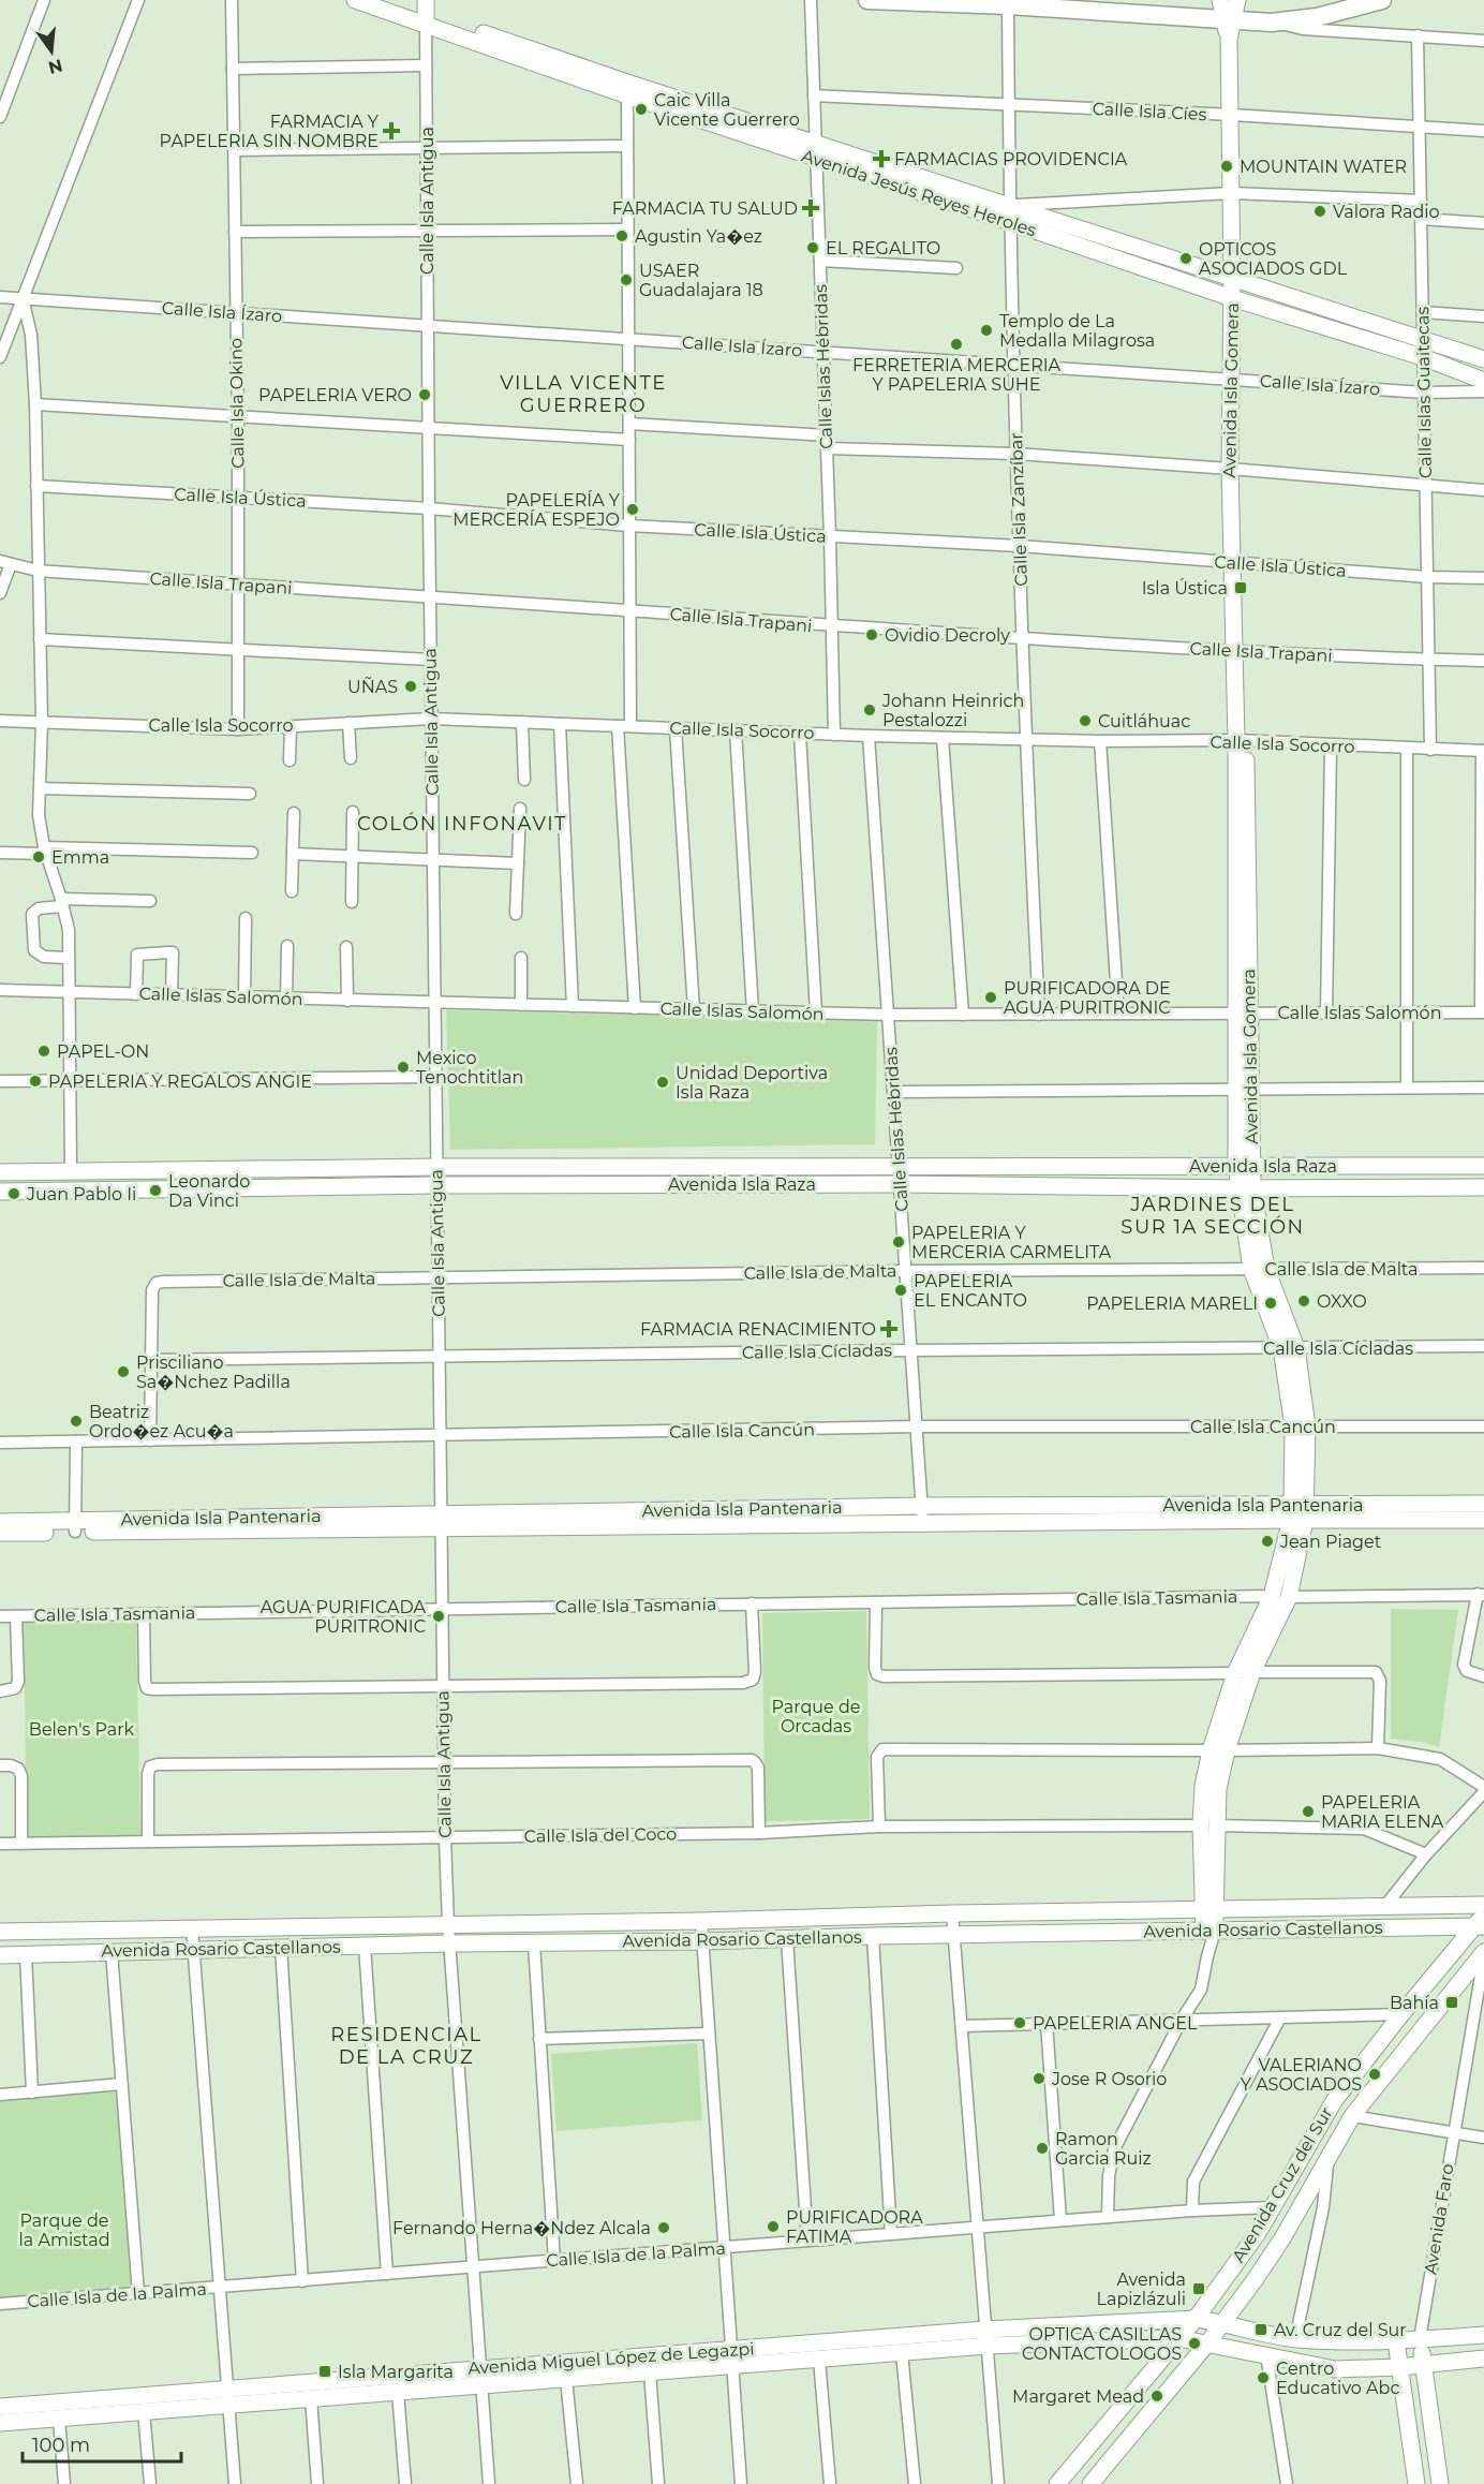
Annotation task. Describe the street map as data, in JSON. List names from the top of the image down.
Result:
{
  "streets": {
    "street": [
      "Calle Isla Cíes",
      "Avenida Jesús Reyes Heroles",
      "Calle Isla Antigua",
      "Calle Isla Ízaro",
      "Calle Islas Hébridas",
      "Avenida Isla Gomera",
      "Calle Islas Guaitecas",
      "Calle Isla Okino",
      "Calle Isla Ústica",
      "Calle Isla Zanzíbar",
      "Calle Isla Trapani",
      "Calle Isla Socorro",
      "Calle Islas Salomón",
      "Avenida Isla Raza",
      "Calle Isla de Malta",
      "Calle Isla Cícladas",
      "Calle Isla Cancún",
      "Avenida Isla Pantenaria",
      "Calle Isla Tasmania",
      "Calle Isla del Coco",
      "Avenida Rosario Castellanos",
      "Avenida Cruz del Sur",
      "Avenida Faro",
      "Calle Isla de la Palma",
      "Avenida Miguel López de Legazpi"
    ]
  },
  "crossings": [
    ["Calle Isla Cíes", "Calle Islas Hébridas"],
    ["Calle Isla Cíes", "Avenida Isla Gomera"],
    ["Calle Isla Cíes", "Calle Islas Guaitecas"],
    ["Calle Isla Cíes", "Calle Isla Zanzíbar"],
    ["Avenida Jesús Reyes Heroles", "Calle Isla Antigua"],
    ["Avenida Jesús Reyes Heroles", "Calle Islas Hébridas"],
    ["Avenida Jesús Reyes Heroles", "Avenida Isla Gomera"],
    ["Avenida Jesús Reyes Heroles", "Calle Islas Guaitecas"],
    ["Avenida Jesús Reyes Heroles", "Calle Isla Zanzíbar"],
    ["Calle Isla Antigua", "Calle Isla Ízaro"],
    ["Calle Isla Antigua", "Calle Isla Ústica"],
    ["Calle Isla Antigua", "Calle Isla Trapani"],
    ["Calle Isla Antigua", "Calle Isla Socorro"],
    ["Calle Isla Antigua", "Calle Islas Salomón"],
    ["Calle Isla Antigua", "Avenida Isla Raza"],
    ["Calle Isla Antigua", "Calle Isla de Malta"],
    ["Calle Isla Antigua", "Calle Isla Cícladas"],
    ["Calle Isla Antigua", "Calle Isla Cancún"],
    ["Calle Isla Antigua", "Avenida Isla Pantenaria"],
    ["Calle Isla Antigua", "Calle Isla Tasmania"],
    ["Calle Isla Antigua", "Calle Isla del Coco"],
    ["Calle Isla Antigua", "Avenida Rosario Castellanos"],
    ["Calle Isla Antigua", "Calle Isla de la Palma"],
    ["Calle Isla Antigua", "Avenida Miguel López de Legazpi"],
    ["Calle Isla Ízaro", "Calle Islas Hébridas"],
    ["Calle Isla Ízaro", "Avenida Isla Gomera"],
    ["Calle Isla Ízaro", "Calle Islas Guaitecas"],
    ["Calle Isla Ízaro", "Calle Isla Okino"],
    ["Calle Isla Ízaro", "Calle Isla Zanzíbar"],
    ["Calle Islas Hébridas", "Calle Isla Ústica"],
    ["Calle Islas Hébridas", "Calle Isla Trapani"],
    ["Calle Islas Hébridas", "Calle Isla Socorro"],
    ["Calle Islas Hébridas", "Calle Islas Salomón"],
    ["Calle Islas Hébridas", "Avenida Isla Raza"],
    ["Calle Islas Hébridas", "Calle Isla de Malta"],
    ["Calle Islas Hébridas", "Calle Isla Cícladas"],
    ["Calle Islas Hébridas", "Calle Isla Cancún"],
    ["Calle Islas Hébridas", "Avenida Isla Pantenaria"],
    ["Avenida Isla Gomera", "Calle Isla Ústica"],
    ["Avenida Isla Gomera", "Calle Isla Trapani"],
    ["Avenida Isla Gomera", "Calle Isla Socorro"],
    ["Avenida Isla Gomera", "Calle Islas Salomón"],
    ["Avenida Isla Gomera", "Avenida Isla Raza"],
    ["Avenida Isla Gomera", "Calle Isla de Malta"],
    ["Avenida Isla Gomera", "Calle Isla Cícladas"],
    ["Avenida Isla Gomera", "Calle Isla Cancún"],
    ["Avenida Isla Gomera", "Avenida Isla Pantenaria"],
    ["Avenida Isla Gomera", "Calle Isla Tasmania"],
    ["Avenida Isla Gomera", "Calle Isla del Coco"],
    ["Avenida Isla Gomera", "Avenida Rosario Castellanos"],
    ["Calle Islas Guaitecas", "Calle Isla Ústica"],
    ["Calle Islas Guaitecas", "Calle Isla Trapani"],
    ["Calle Islas Guaitecas", "Calle Isla Socorro"],
    ["Calle Isla Okino", "Calle Isla Ústica"],
    ["Calle Isla Okino", "Calle Isla Trapani"],
    ["Calle Isla Okino", "Calle Isla Socorro"],
    ["Calle Isla Ústica", "Calle Isla Zanzíbar"],
    ["Calle Isla Zanzíbar", "Calle Isla Trapani"],
    ["Calle Isla Zanzíbar", "Calle Isla Socorro"],
    ["Calle Isla Zanzíbar", "Calle Islas Salomón"],
    ["Calle Isla de Malta", "Calle Isla Cícladas"],
    ["Avenida Rosario Castellanos", "Avenida Cruz del Sur"],
    ["Avenida Cruz del Sur", "Avenida Faro"],
    ["Avenida Cruz del Sur", "Calle Isla de la Palma"],
    ["Avenida Cruz del Sur", "Avenida Miguel López de Legazpi"],
    ["Avenida Faro", "Avenida Miguel López de Legazpi"]
  ],
  "districts": [
    "VILLA VICENTE GUERRERO",
    "COLÓN INFONAVIT",
    "JARDINES DEL SUR 1A SECCIÓN",
    "RESIDENCIAL DE LA CRUZ"
  ],
  "parks": ["Parque de Orcadas", "Belen's Park", "Parque de la Amistad"],
  "places": {
    "other": [
      "Caic Villa Vicente Guerrero",
      "MOUNTAIN WATER",
      "Valora Radio",
      "Agustin Ya�ez",
      "EL REGALITO",
      "OPTICOS ASOCIADOS GDL",
      "USAER Guadalajara 18",
      "Templo de La Medalla Milagrosa",
      "FERRETERIA MERCERIA Y PAPELERIA SUHE",
      "PAPELERIA VERO",
      "PAPELERÍA Y MERCERÍA ESPEJO",
      "Ovidio Decroly",
      "UÑAS",
      "Johann Heinrich Pestalozzi",
      "Cuitláhuac",
      "Emma",
      "PURIFICADORA DE AGUA PURITRONIC",
      "PAPEL-ON",
      "Mexico Tenochtitlan",
      "PAPELERIA Y REGALOS ANGIE",
      "Unidad Deportiva Isla Raza",
      "Leonardo Da Vinci",
      "Juan Pablo Ii",
      "PAPELERIA Y MERCERIA CARMELITA",
      "PAPELERIA EL ENCANTO",
      "OXXO",
      "PAPELERIA MARELI",
      "Prisciliano Sa�Nchez Padilla",
      "Beatriz Ordo�ez Acu�a",
      "Jean Piaget",
      "AGUA PURIFICADA PURITRONIC",
      "PAPELERIA MARIA ELENA",
      "PAPELERIA ANGEL",
      "VALERIANO Y ASOCIADOS",
      "Jose R Osorio",
      "Ramon Garcia Ruiz",
      "PURIFICADORA FATIMA",
      "Fernando Herna�Ndez Alcala",
      "OPTICA CASILLAS CONTACTOLOGOS",
      "Centro Educativo Abc",
      "Margaret Mead"
    ],
    "health": [
      "FARMACIA Y PAPELERIA SIN NOMBRE",
      "FARMACIAS PROVIDENCIA",
      "FARMACIA TU SALUD",
      "FARMACIA RENACIMIENTO"
    ],
    "transit": [
      "Isla Ústica",
      "Bahía",
      "Avenida Lapizlázuli",
      "Av. Cruz del Sur",
      "Isla Margarita"
    ]
  },
  "scale_bar": "100 m",
  "north": "bottom"
}
